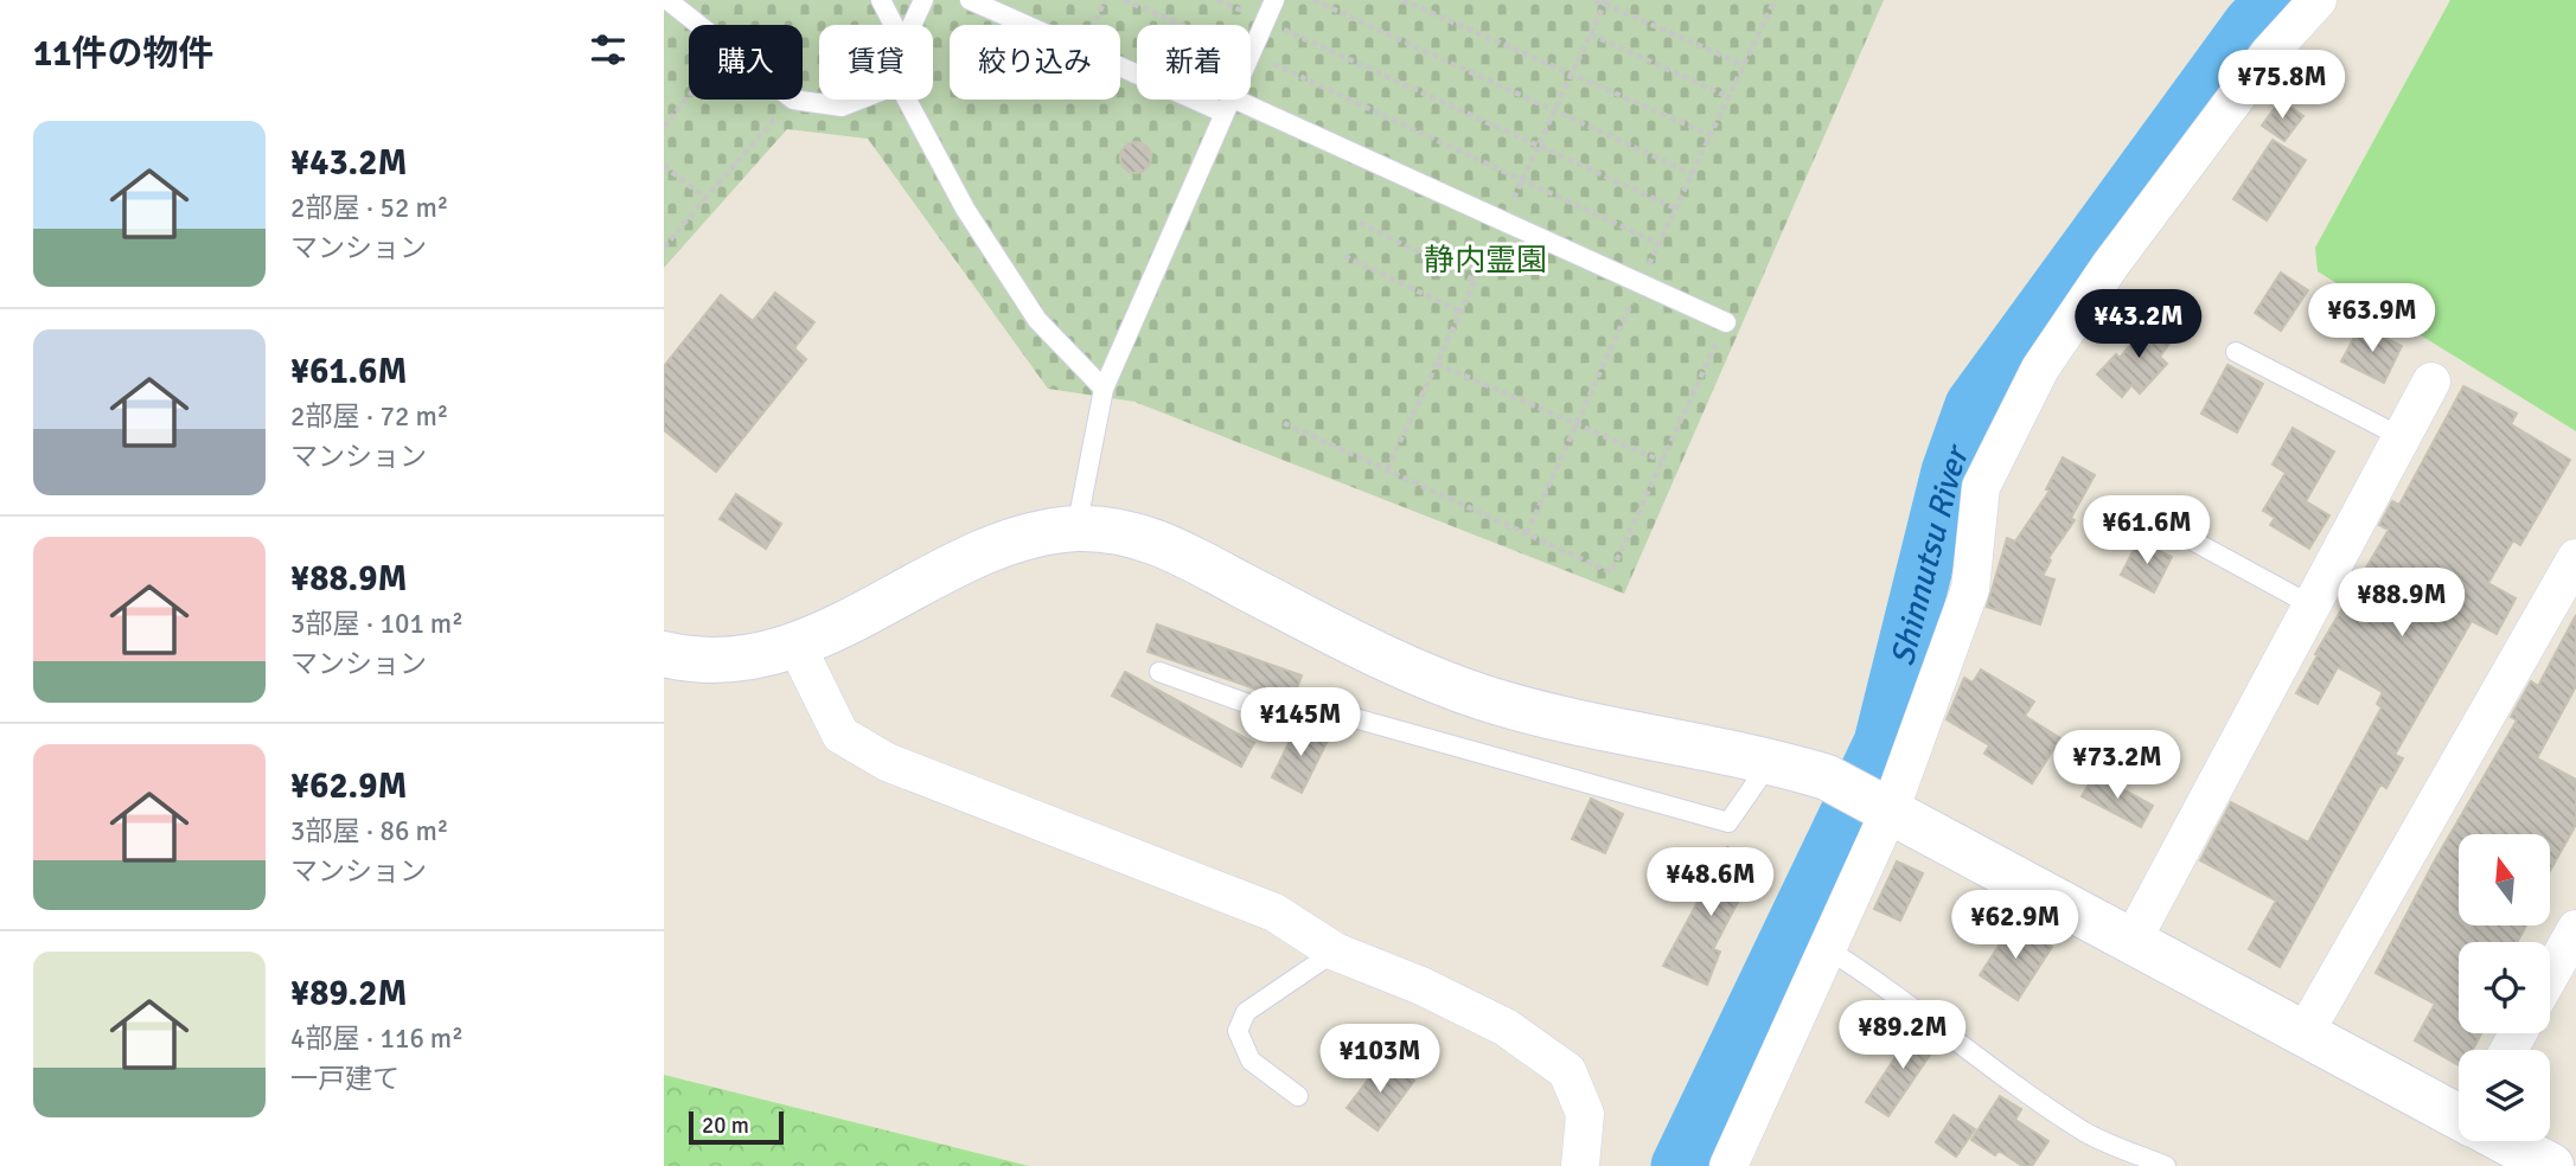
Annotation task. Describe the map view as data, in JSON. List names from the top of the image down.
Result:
{
  "water": ["Shinnutsu River"],
  "parks": ["静内霊園"],
  "scale_bar": "20 m",
  "north": "top",
  "page": {
    "heading": "11件の物件",
    "chip": [
      "購入",
      "賃貸",
      "絞り込み",
      "新着"
    ],
    "price": [
      "¥75.8M",
      "¥63.9M",
      "¥43.2M",
      "¥61.6M",
      "¥88.9M",
      "¥145M",
      "¥73.2M",
      "¥48.6M",
      "¥62.9M",
      "¥89.2M",
      "¥103M"
    ],
    "list": [
      {
        "name": "¥43.2M",
        "note": "2部屋 · 52 m² · マンション"
      },
      {
        "name": "¥61.6M",
        "note": "2部屋 · 72 m² · マンション"
      },
      {
        "name": "¥88.9M",
        "note": "3部屋 · 101 m² · マンション"
      },
      {
        "name": "¥62.9M",
        "note": "3部屋 · 86 m² · マンション"
      },
      {
        "name": "¥89.2M",
        "note": "4部屋 · 116 m² · 一戸建て"
      }
    ],
    "scale": "20 m"
  }
}
